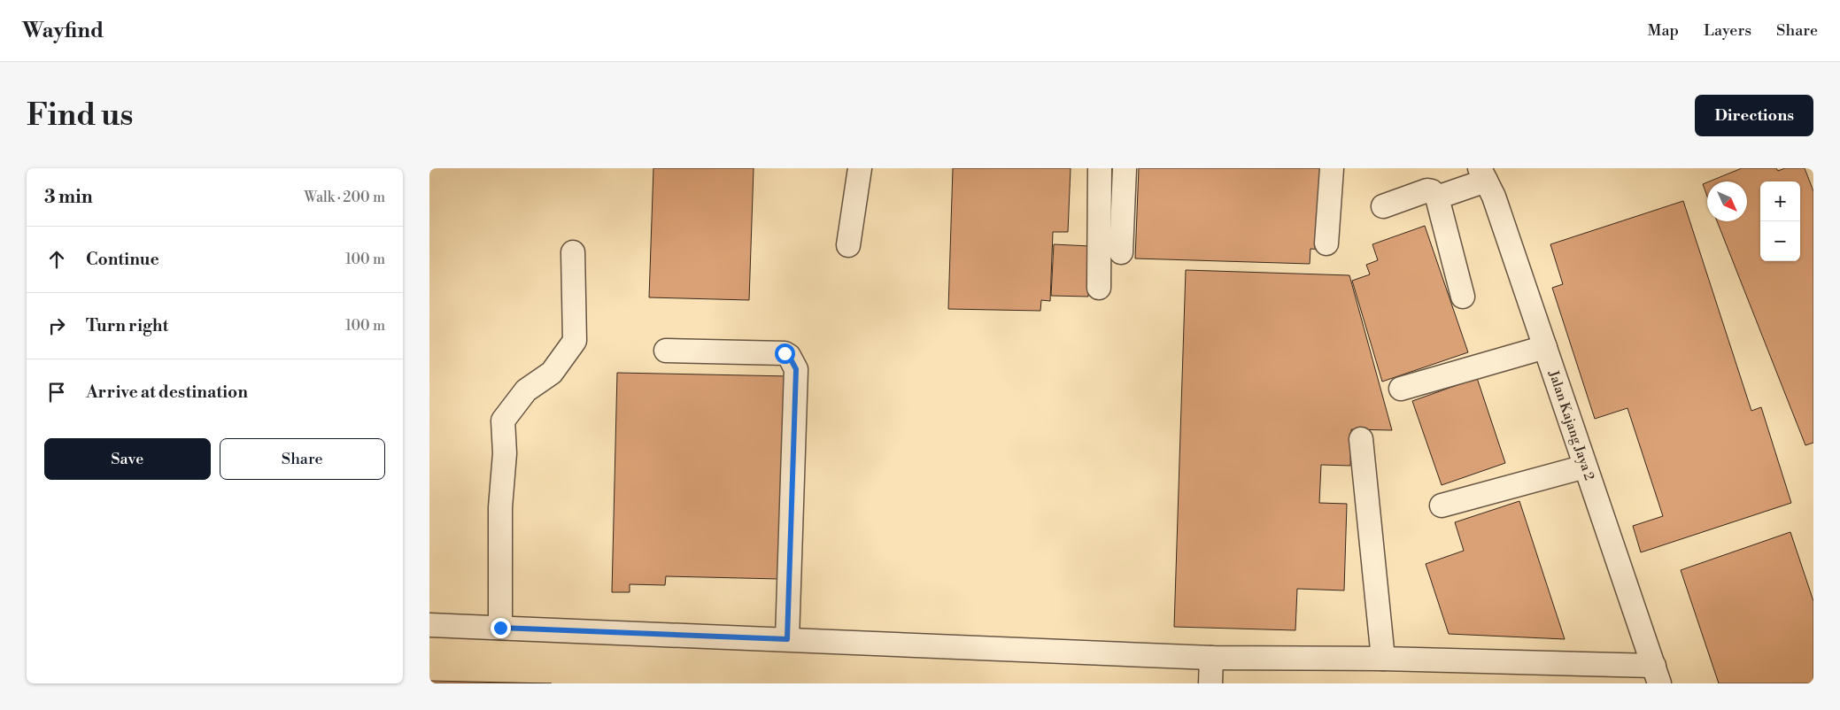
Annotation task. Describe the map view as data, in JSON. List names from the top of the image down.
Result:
{
  "streets": {
    "street": ["Jalan Kajang Jaya 2"]
  },
  "north": "bottom right",
  "page": {
    "header": "Wayfind",
    "nav": ["Map", "Layers", "Share"],
    "buttons": [
      "Directions",
      ["Save", "Share"]
    ],
    "title": "Find us",
    "heading": ["3 min", "Walk · 200 m"],
    "map_buttons": ["+", "−"],
    "list": [
      ["Continue", "100 m"],
      ["Turn right", "100 m"],
      "Arrive at destination"
    ]
  }
}
